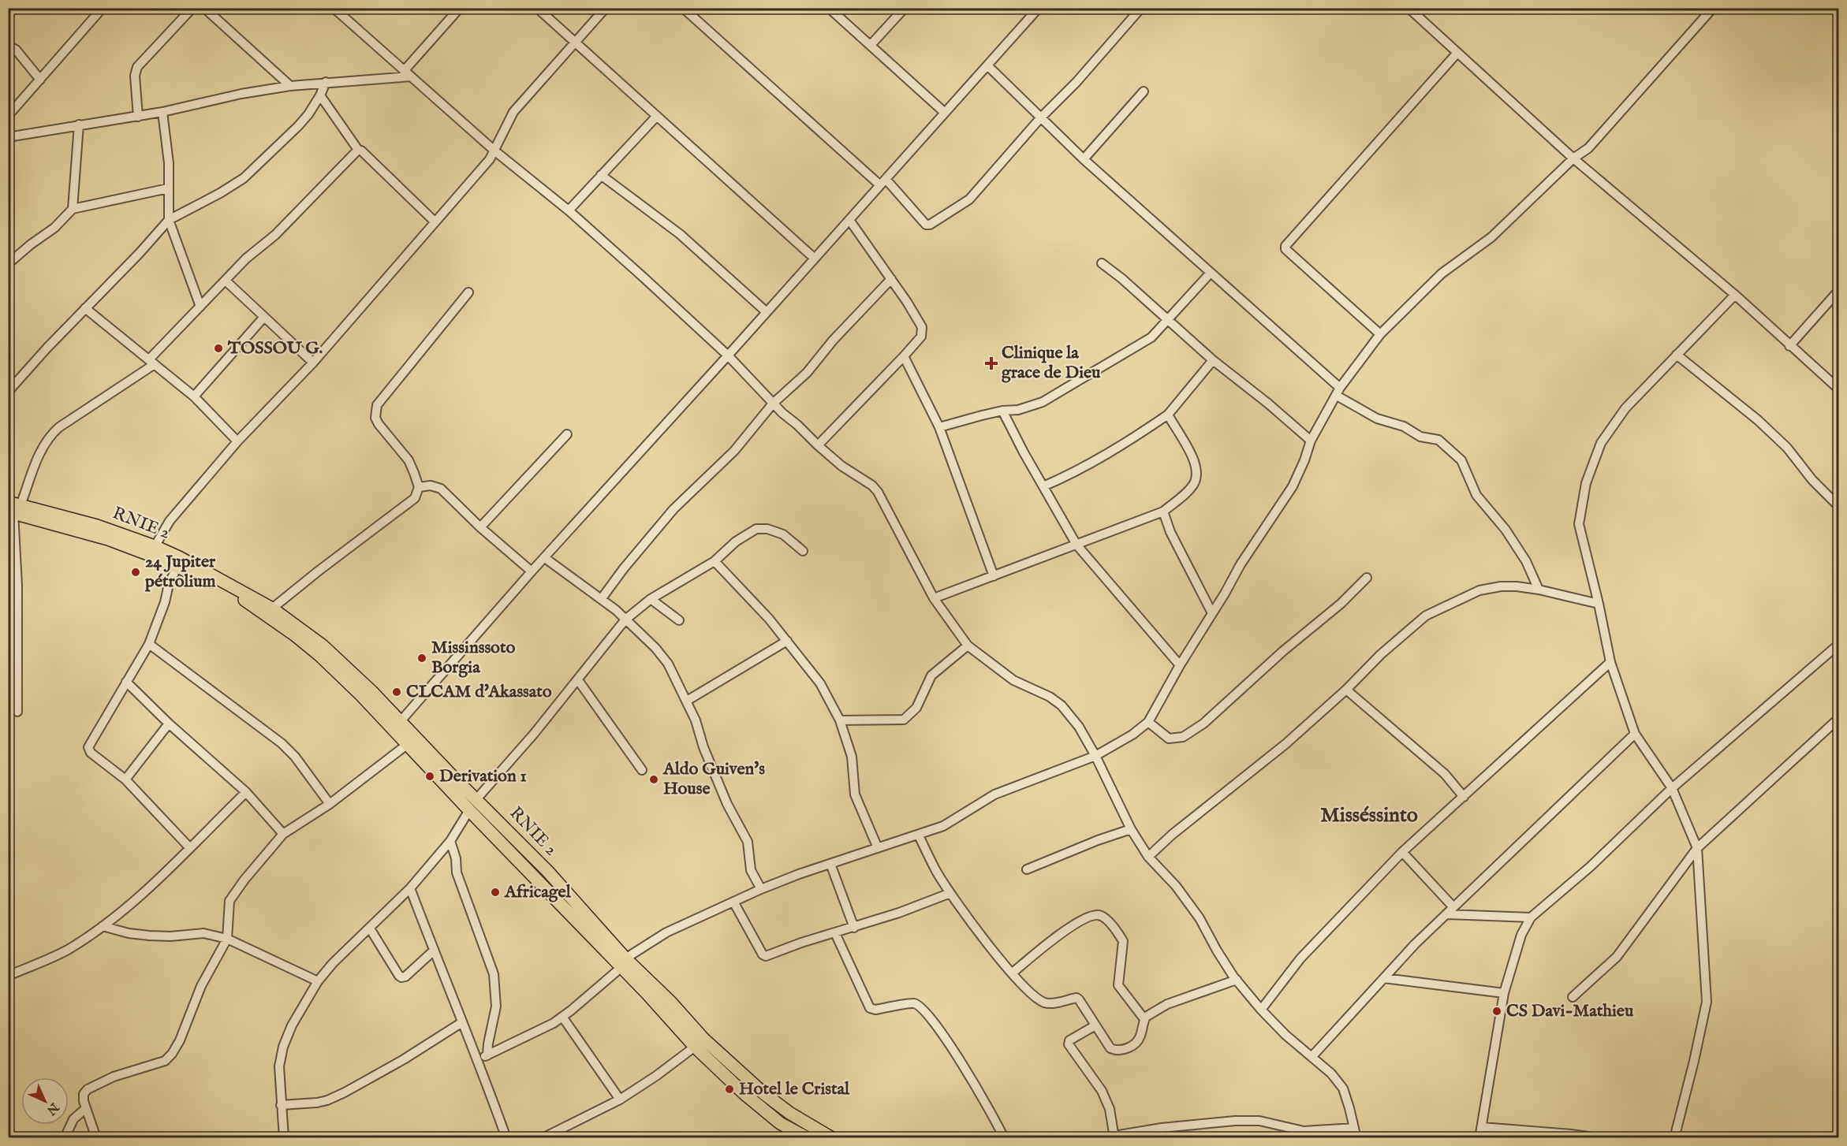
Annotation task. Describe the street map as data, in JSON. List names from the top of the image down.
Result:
{
  "streets": {
    "highway": ["RNIE 2"]
  },
  "districts": ["Misséssinto"],
  "places": {
    "other": [
      "TOSSOU G.",
      "24 Jupiter pétrolium",
      "Missinssoto Borgia",
      "CLCAM d'Akassato",
      "Derivation 1",
      "Aldo Guiven's House",
      "Africagel",
      "CS Davi-Mathieu",
      "Hotel le Cristal"
    ],
    "health": ["Clinique la grace de Dieu"]
  },
  "north": "bottom right"
}
